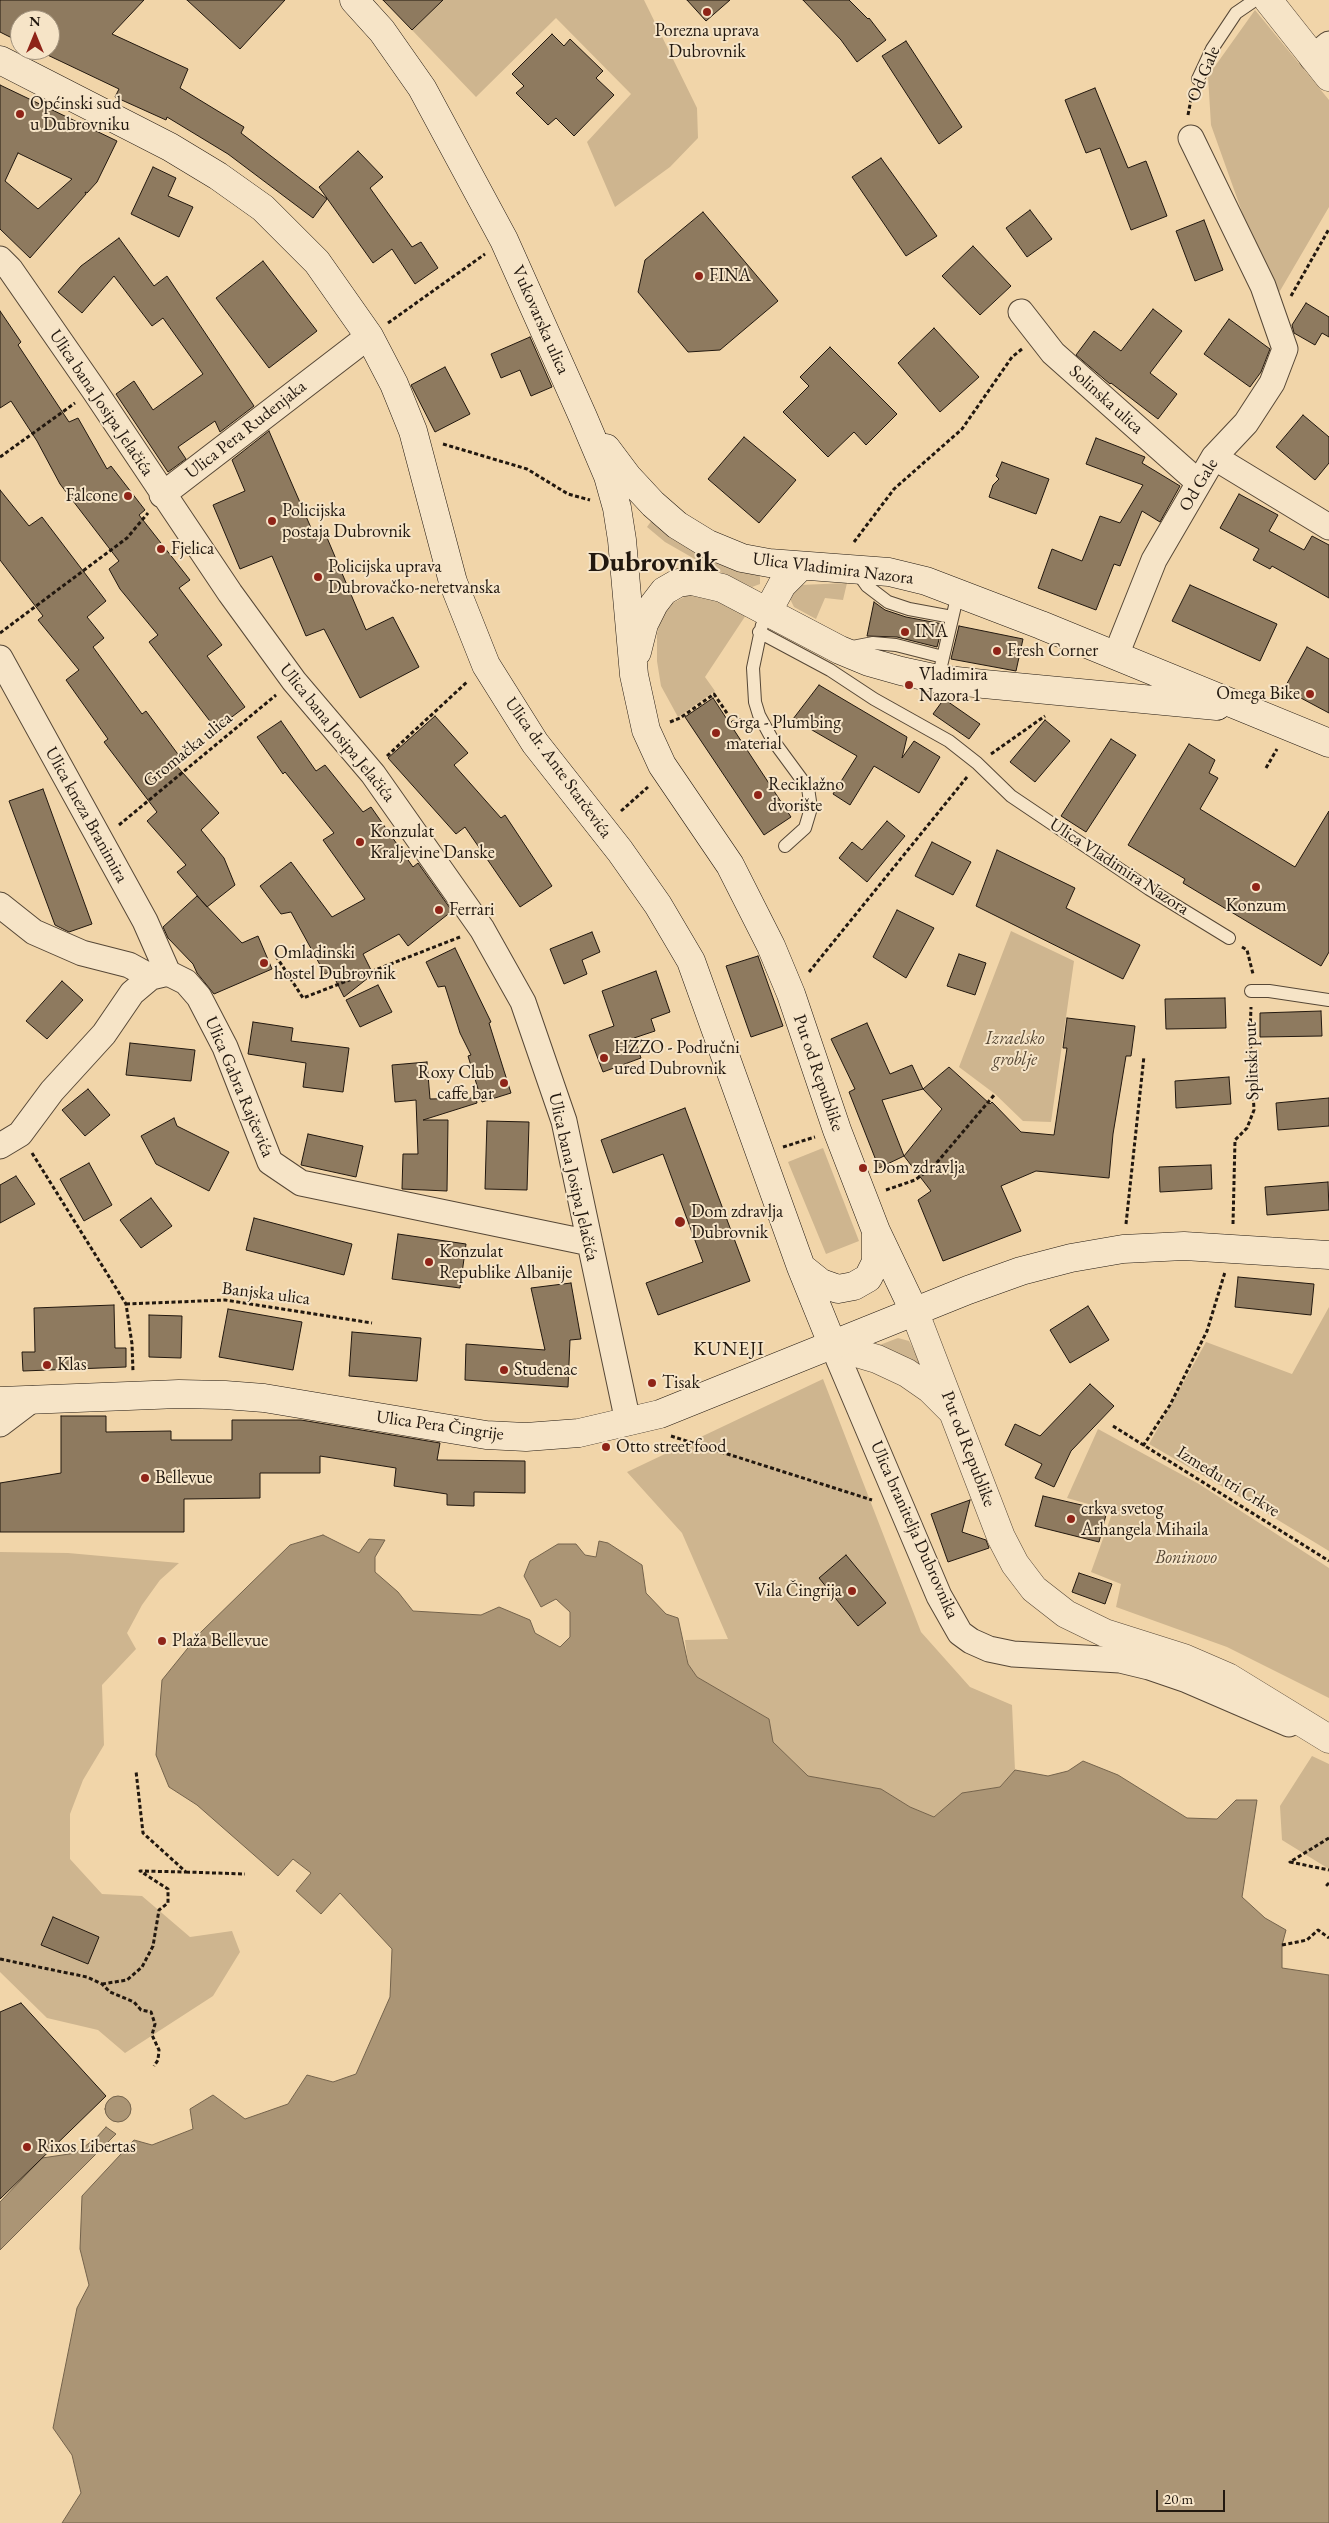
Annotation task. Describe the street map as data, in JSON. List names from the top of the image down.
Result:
{
  "streets": {
    "main road": [
      "Vukovarska ulica",
      "Ulica Vladimira Nazora",
      "Ulica dr. Ante Starčevića",
      "Put od Republike",
      "Ulica Pera Čingrije"
    ],
    "street": [
      "Od Gale",
      "Solinska ulica",
      "Ulica bana Josipa Jelačića",
      "Ulica Pera Rudenjaka",
      "Ulica kneza Branimira",
      "Ulica Gabra Rajčevića",
      "Ulica branitelja Dubrovnika"
    ],
    "path": [
      "Gromačka ulica",
      "Splitski put",
      "Banjska ulica",
      "Između tri Crkve"
    ]
  },
  "crossings": [
    ["Od Gale", "Solinska ulica"],
    ["Od Gale", "Ulica Vladimira Nazora"],
    ["Vukovarska ulica", "Ulica Vladimira Nazora"],
    ["Vukovarska ulica", "Put od Republike"],
    ["Ulica bana Josipa Jelačića", "Ulica Pera Rudenjaka"],
    ["Ulica bana Josipa Jelačića", "Gromačka ulica"],
    ["Ulica bana Josipa Jelačića", "Ulica Gabra Rajčevića"],
    ["Ulica bana Josipa Jelačića", "Ulica Pera Čingrije"],
    ["Ulica Pera Rudenjaka", "Ulica dr. Ante Starčevića"],
    ["Ulica Vladimira Nazora", "Splitski put"],
    ["Ulica Vladimira Nazora", "Put od Republike"],
    ["Gromačka ulica", "Ulica kneza Branimira"],
    ["Ulica dr. Ante Starčevića", "Ulica Pera Čingrije"],
    ["Ulica dr. Ante Starčevića", "Ulica branitelja Dubrovnika"],
    ["Ulica kneza Branimira", "Ulica Gabra Rajčevića"],
    ["Splitski put", "Između tri Crkve"],
    ["Put od Republike", "Ulica Pera Čingrije"],
    ["Put od Republike", "Ulica branitelja Dubrovnika"],
    ["Ulica Pera Čingrije", "Ulica branitelja Dubrovnika"]
  ],
  "districts": ["Dubrovnik", "KUNEJI"],
  "parks": ["Izraelsko groblje", "Boninovo"],
  "places": [
    "Porezna uprava Dubrovnik",
    "Općinski sud u Dubrovniku",
    "FINA",
    "Falcone",
    "Policijska postaja Dubrovnik",
    "Fjelica",
    "Policijska uprava Dubrovačko-neretvanska",
    "INA",
    "Fresh Corner",
    "Vladimira Nazora 1",
    "Omega Bike",
    "Grga - Plumbing material",
    "Reciklažno dvorište",
    "Konzulat Kraljevine Danske",
    "Konzum",
    "Ferrari",
    "Omladinski hostel Dubrovnik",
    "HZZO - Područni ured Dubrovnik",
    "Roxy Club caffe bar",
    "Dom zdravlja",
    "Dom zdravlja Dubrovnik",
    "Konzulat Republike Albanije",
    "Klas",
    "Studenac",
    "Tisak",
    "Otto street food",
    "Bellevue",
    "crkva svetog Arhangela Mihaila",
    "Vila Čingrija",
    "Plaža Bellevue",
    "Rixos Libertas"
  ],
  "scale_bar": "20 m",
  "north": "top"
}
